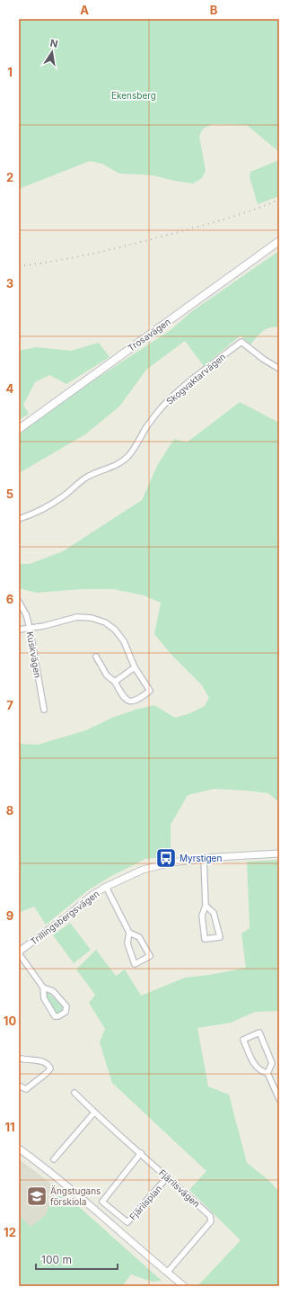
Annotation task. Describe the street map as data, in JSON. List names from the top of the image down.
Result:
{
  "streets": {
    "main road": ["Trosavägen"],
    "street": [
      "Skogvaktarvägen",
      "Kuskvägen",
      "Trillingsbergsvägen",
      "Fjärilsvägen",
      "Fjärilsplan"
    ]
  },
  "crossings": [
    ["Fjärilsvägen", "Fjärilsplan"]
  ],
  "parks": ["Ekensberg"],
  "places": {
    "bus stop": ["Myrstigen"],
    "school or university": ["Ängstugans förskiola"]
  },
  "scale_bar": "100 m",
  "north": "top",
  "grid": {
    "columns": ["A", "B"],
    "rows": [
      "1",
      "2",
      "3",
      "4",
      "5",
      "6",
      "7",
      "8",
      "9",
      "10",
      "11",
      "12"
    ]
  }
}
